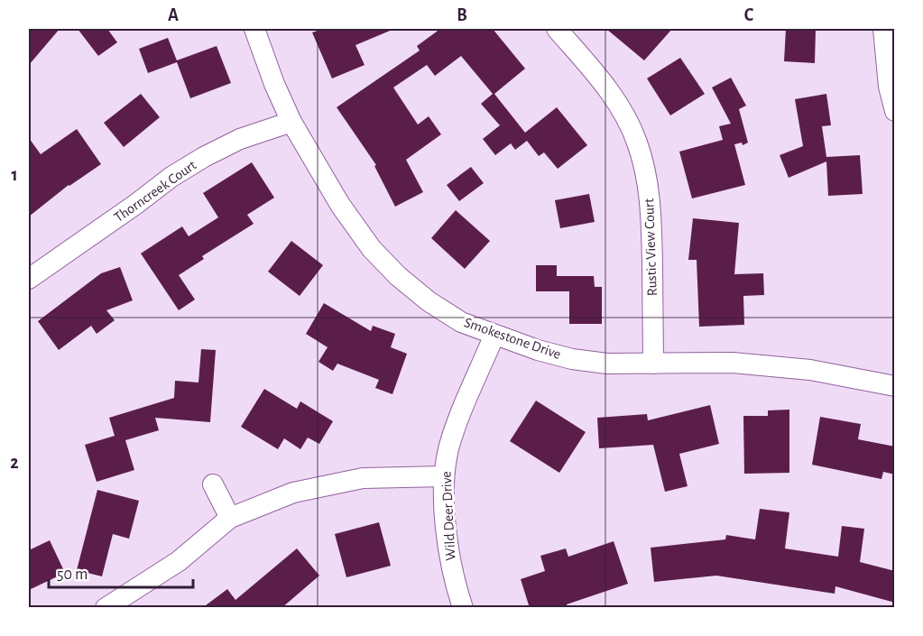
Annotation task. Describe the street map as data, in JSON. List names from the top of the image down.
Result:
{
  "streets": {
    "street": [
      "Thorncreek Court",
      "Rustic View Court",
      "Smokestone Drive",
      "Wild Deer Drive"
    ]
  },
  "crossings": [
    ["Thorncreek Court", "Smokestone Drive"],
    ["Rustic View Court", "Smokestone Drive"],
    ["Smokestone Drive", "Wild Deer Drive"]
  ],
  "scale_bar": "50 m",
  "grid": {
    "columns": ["A", "B", "C"],
    "rows": ["1", "2"]
  }
}
